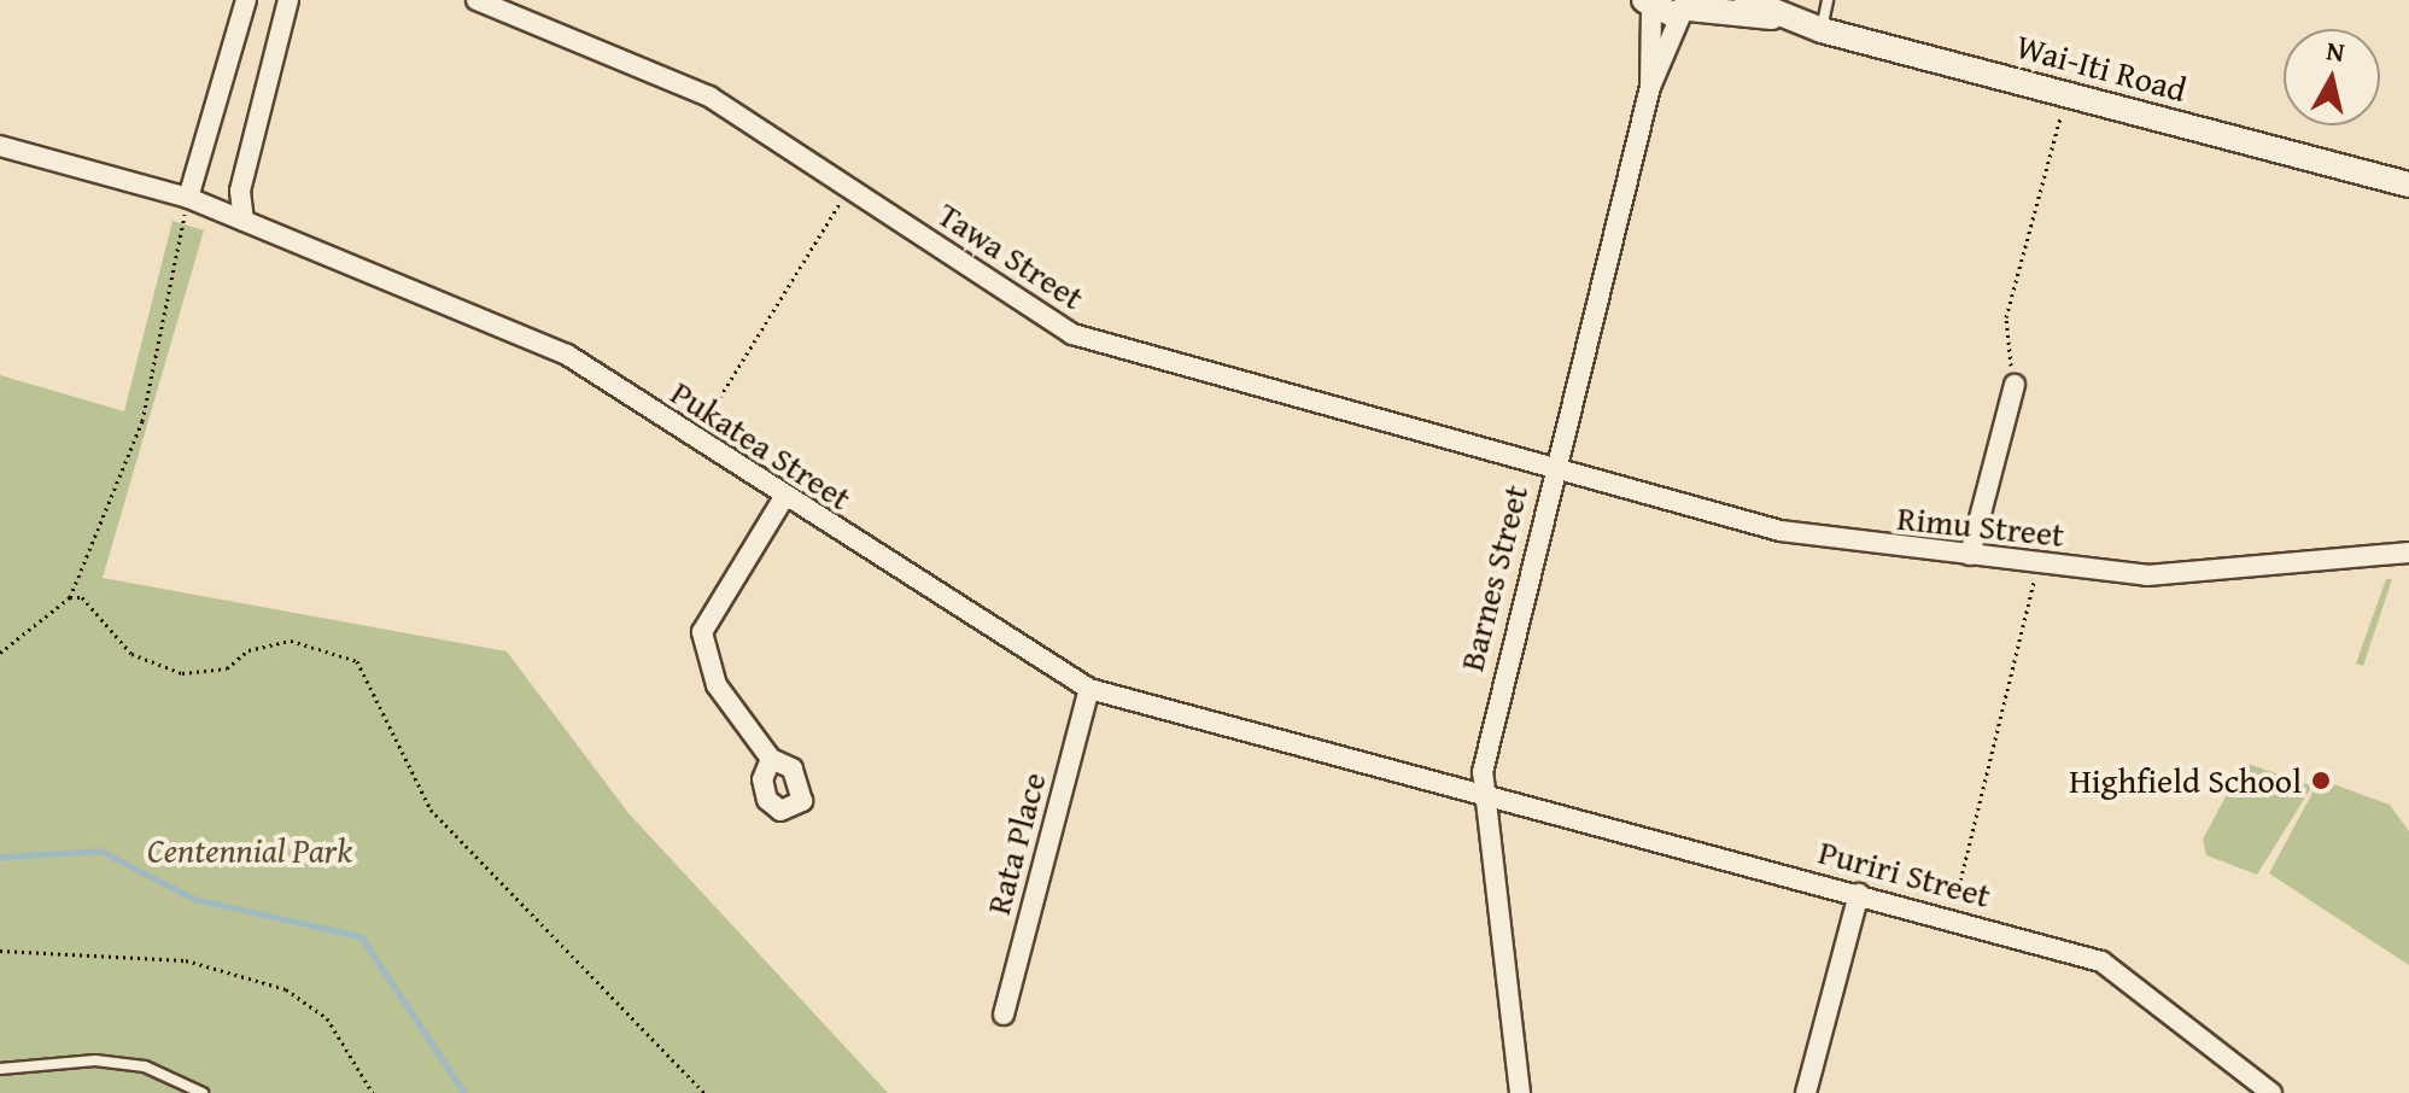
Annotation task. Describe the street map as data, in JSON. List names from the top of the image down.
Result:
{
  "streets": {
    "street": [
      "Wai-Iti Road",
      "Tawa Street",
      "Pukatea Street",
      "Rimu Street",
      "Barnes Street",
      "Rata Place",
      "Puriri Street"
    ]
  },
  "crossings": [
    ["Wai-Iti Road", "Barnes Street"],
    ["Tawa Street", "Rimu Street"],
    ["Tawa Street", "Barnes Street"],
    ["Pukatea Street", "Barnes Street"],
    ["Pukatea Street", "Rata Place"],
    ["Pukatea Street", "Puriri Street"],
    ["Rimu Street", "Barnes Street"],
    ["Barnes Street", "Puriri Street"]
  ],
  "parks": ["Centennial Park"],
  "places": ["Highfield School"],
  "north": "top"
}
